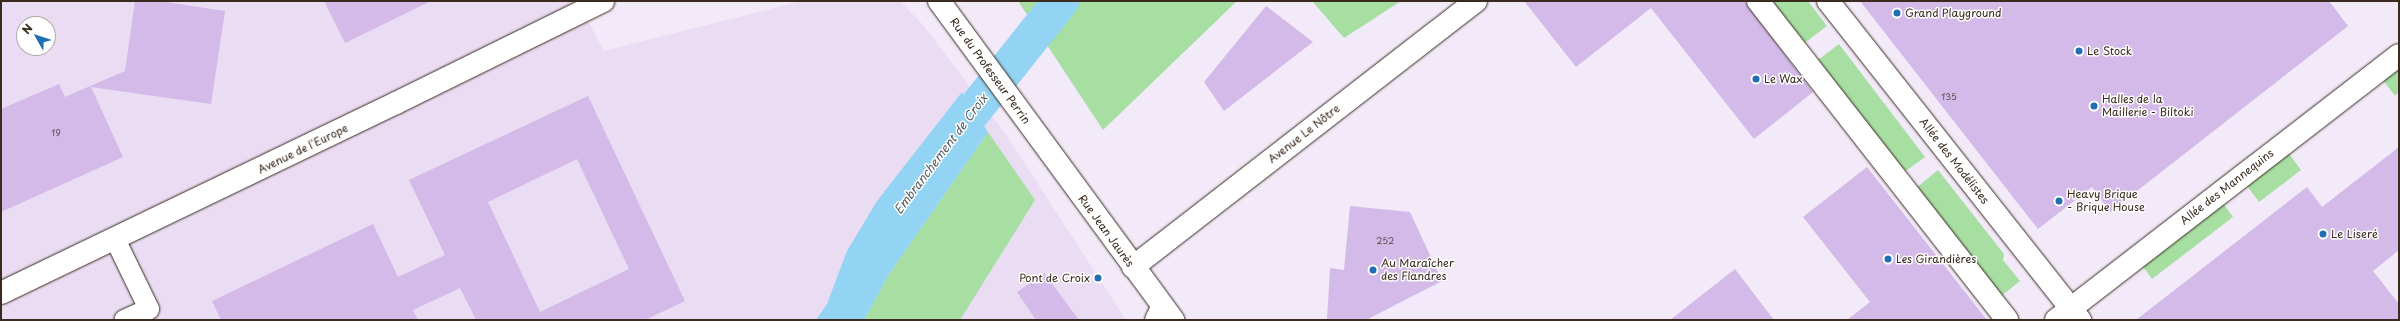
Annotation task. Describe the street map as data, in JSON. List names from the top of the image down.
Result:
{
  "streets": {
    "street": [
      "Rue du Professeur Perrin",
      "Avenue Le Nôtre",
      "Avenue de l'Europe",
      "Allée des Modélistes",
      "Allée des Mannequins",
      "Rue Jean Jaurès"
    ]
  },
  "crossings": [
    ["Rue du Professeur Perrin", "Rue Jean Jaurès"],
    ["Avenue Le Nôtre", "Rue Jean Jaurès"],
    ["Allée des Modélistes", "Allée des Mannequins"]
  ],
  "water": ["Embranchement de Croix"],
  "places": [
    "Grand Playground",
    "Le Stock",
    "Le Wax",
    "Halles de la Maillerie - Biltoki",
    "Heavy Brique - Brique House",
    "Le Liseré",
    "Les Girandières",
    "Au Maraîcher des Flandres",
    "Pont de Croix"
  ],
  "house_numbers": ["135", "19", "252"],
  "north": "top left"
}
